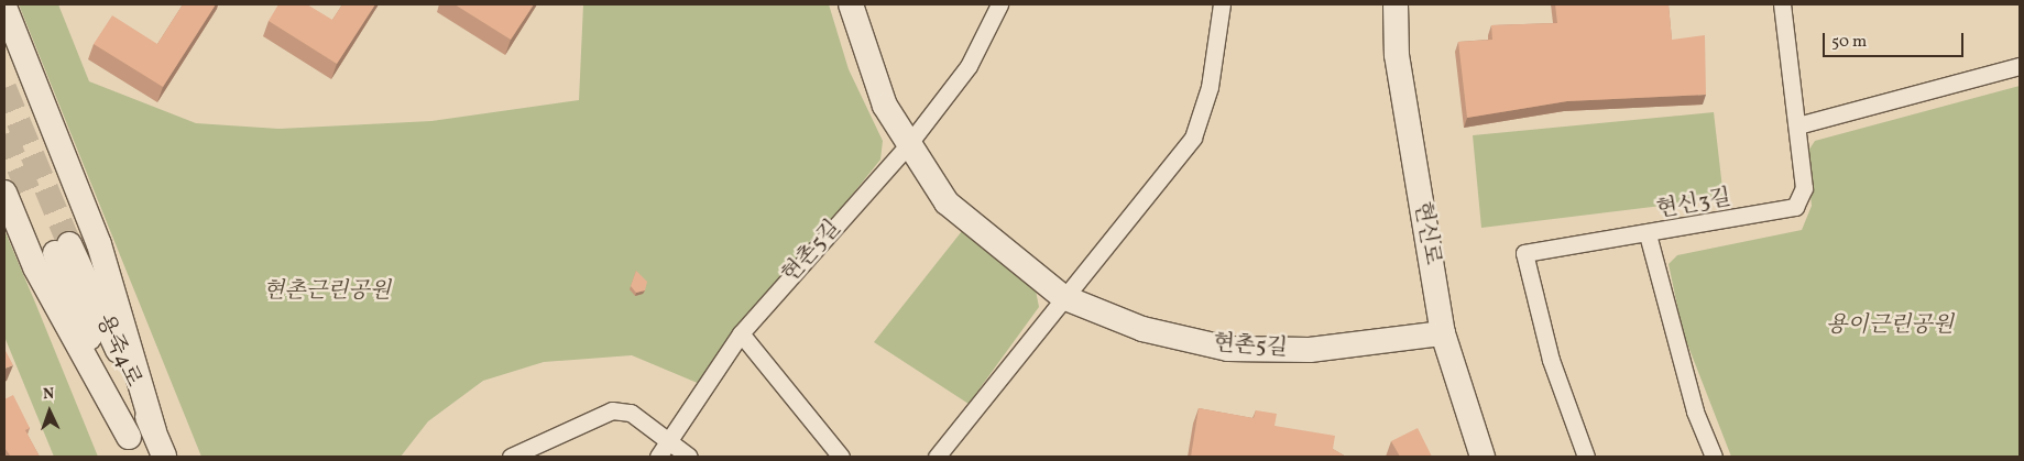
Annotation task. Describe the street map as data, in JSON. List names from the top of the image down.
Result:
{
  "streets": {
    "main road": ["현신로", "현촌5길", "용죽4로"],
    "street": ["현신3길"]
  },
  "crossings": [
    ["현신로", "현촌5길"]
  ],
  "parks": ["현촌근린공원", "용이근린공원"],
  "scale_bar": "50 m",
  "north": "top"
}
